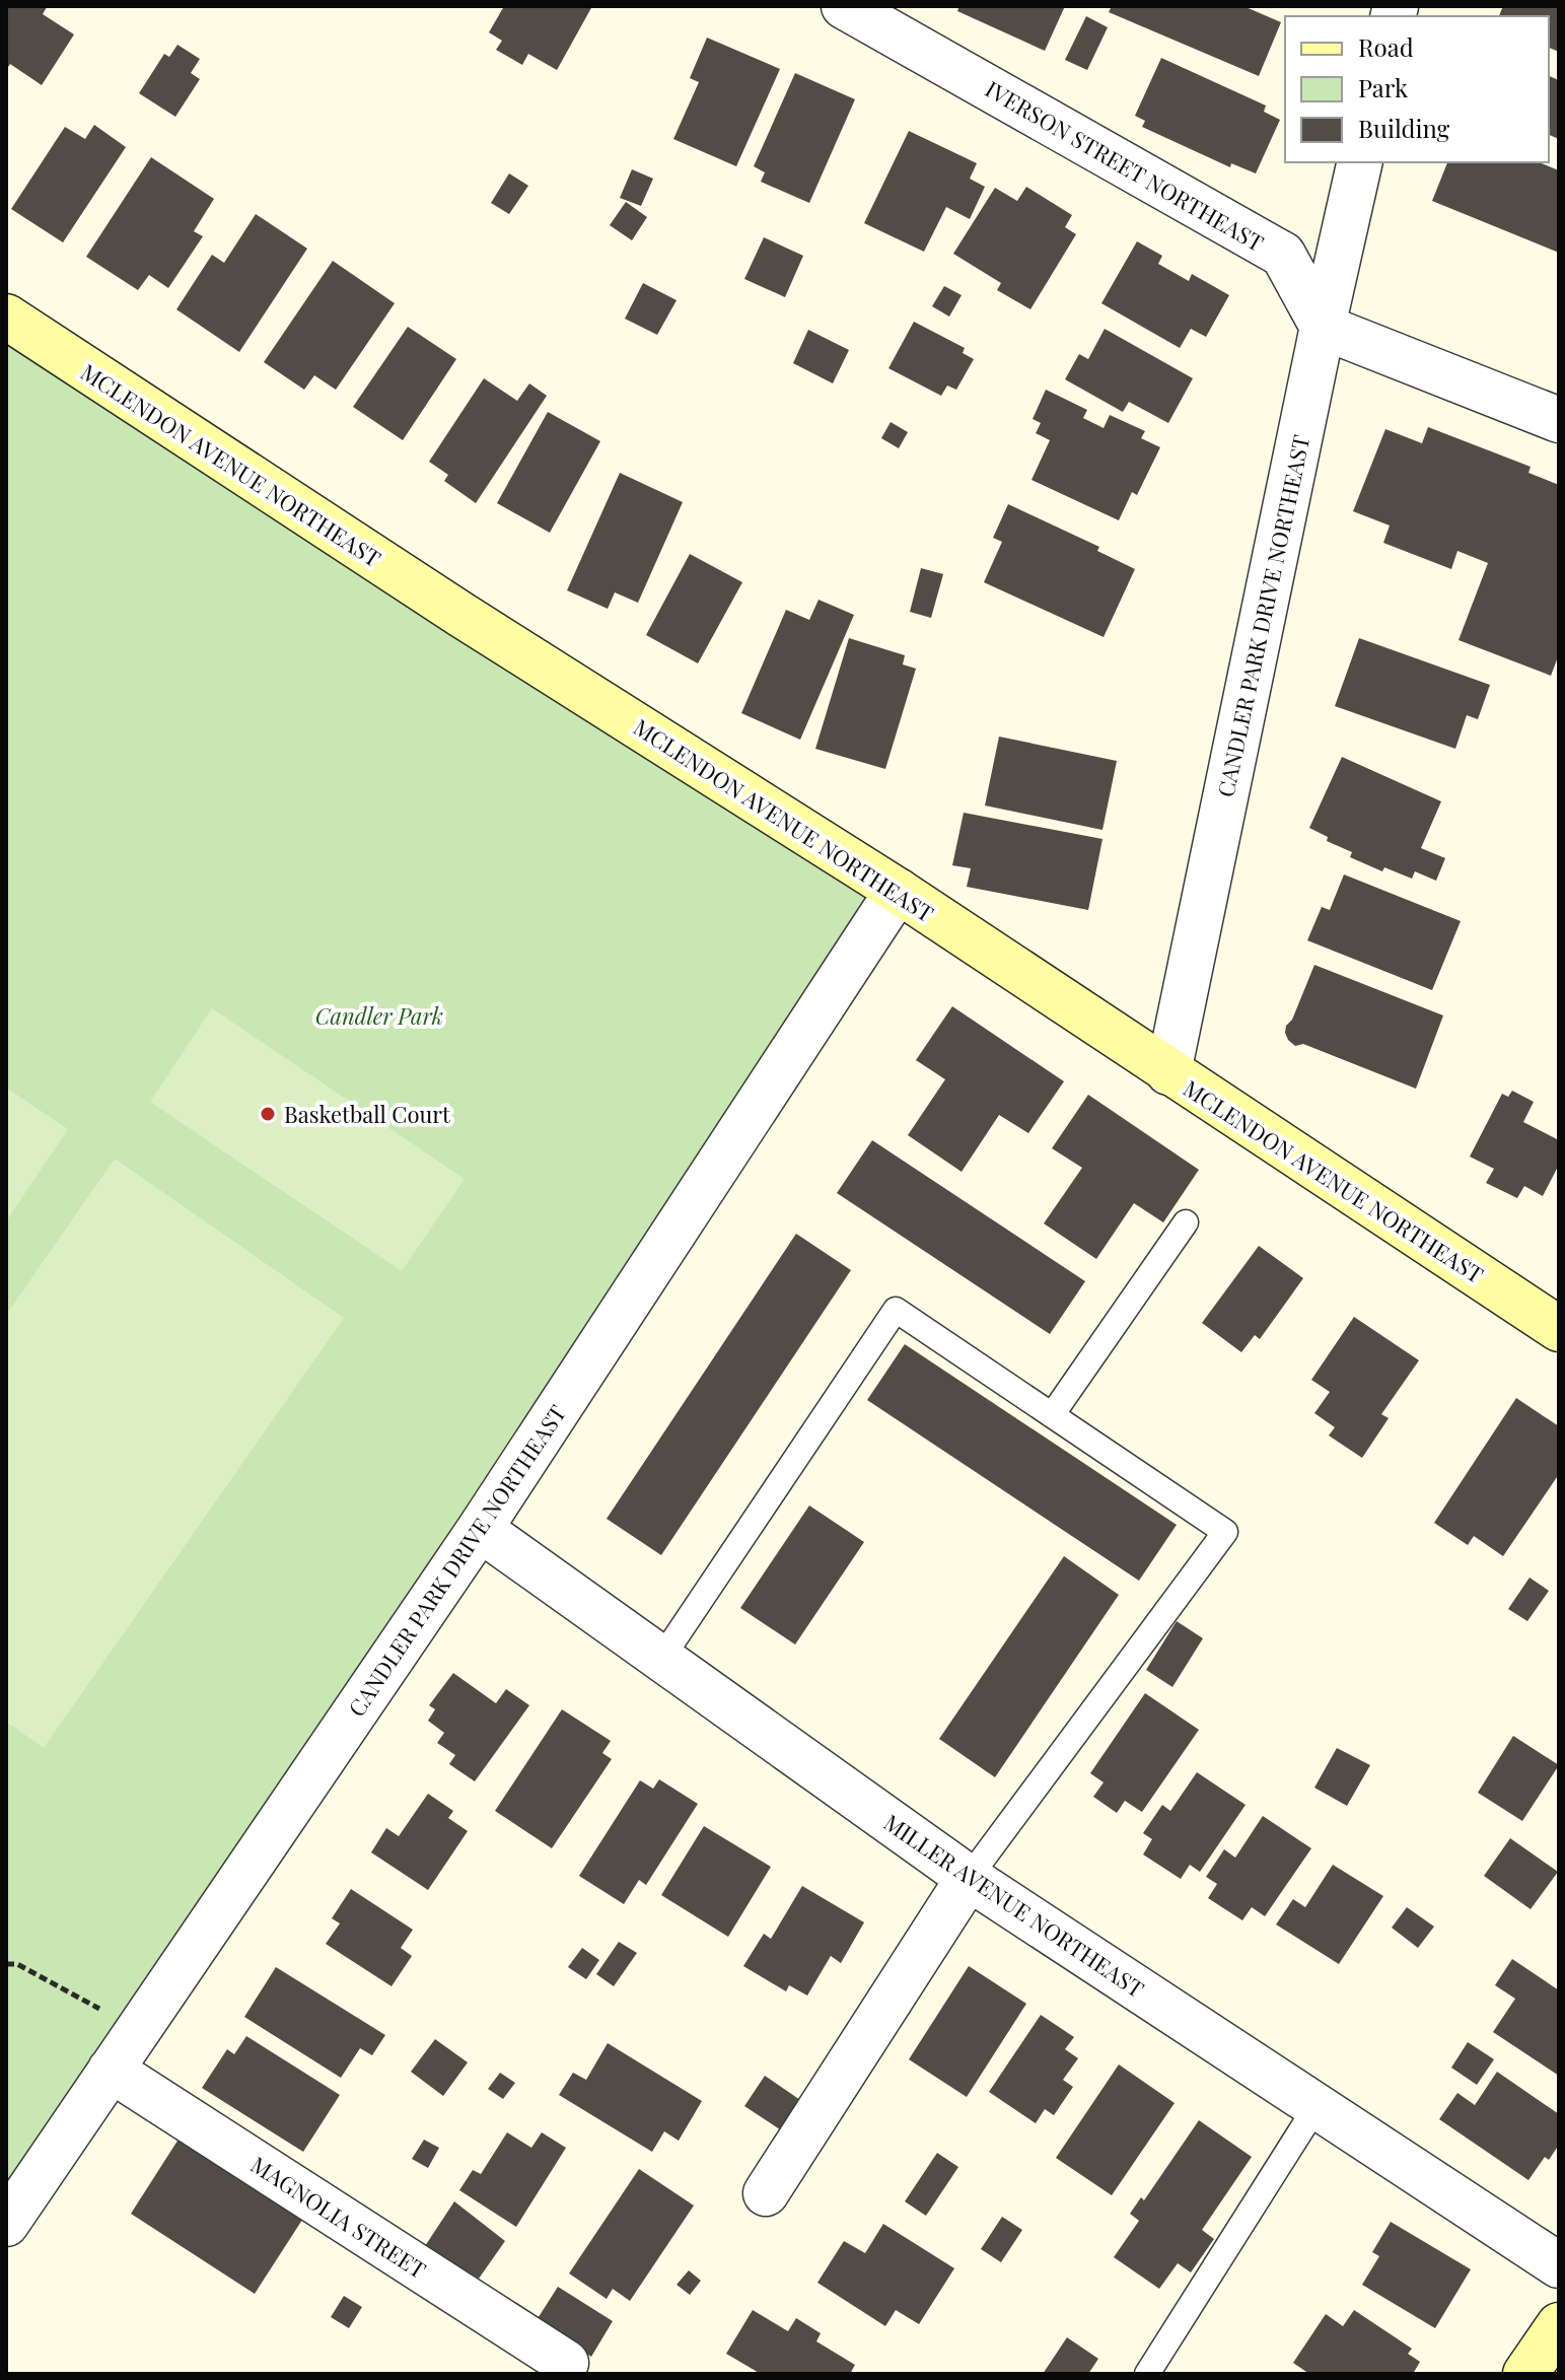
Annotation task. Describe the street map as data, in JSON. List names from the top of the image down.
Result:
{
  "streets": {
    "street": [
      "IVERSON STREET NORTHEAST",
      "MCLENDON AVENUE NORTHEAST",
      "CANDLER PARK DRIVE NORTHEAST",
      "MILLER AVENUE NORTHEAST",
      "MAGNOLIA STREET"
    ]
  },
  "crossings": [
    ["IVERSON STREET NORTHEAST", "CANDLER PARK DRIVE NORTHEAST"],
    ["MCLENDON AVENUE NORTHEAST", "CANDLER PARK DRIVE NORTHEAST"],
    ["CANDLER PARK DRIVE NORTHEAST", "MILLER AVENUE NORTHEAST"],
    ["CANDLER PARK DRIVE NORTHEAST", "MAGNOLIA STREET"]
  ],
  "parks": ["Candler Park"],
  "places": ["Basketball Court"],
  "legend": ["Road", "Park", "Building"]
}
